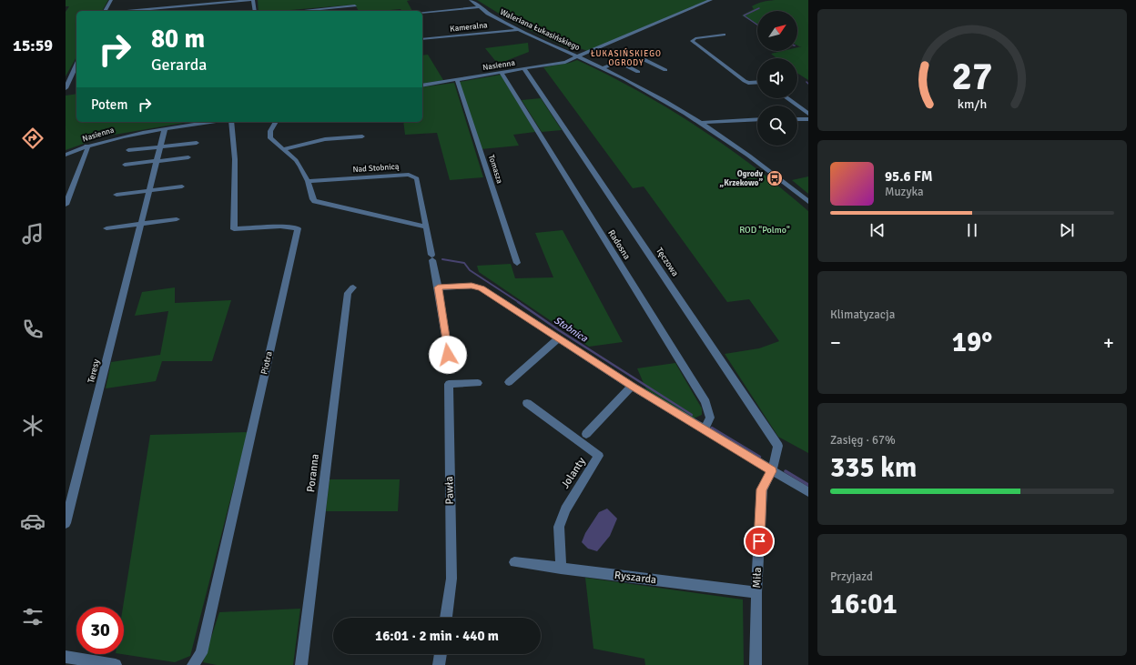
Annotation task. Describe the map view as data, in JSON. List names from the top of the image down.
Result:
{
  "streets": {
    "street": [
      "Kameralna",
      "Waleriana Łukasińskiego",
      "Nasienna",
      "Nad Stobnicą",
      "Tomasza",
      "Radosna",
      "Tęczowa",
      "Piotra",
      "Teresy",
      "Poranna",
      "Jolanty",
      "Pawła",
      "Ryszarda",
      "Miła"
    ]
  },
  "crossings": [
    ["Kameralna", "Waleriana Łukasińskiego"],
    ["Waleriana Łukasińskiego", "Nasienna"],
    ["Nasienna", "Tomasza"],
    ["Nasienna", "Radosna"],
    ["Nasienna", "Tęczowa"],
    ["Nasienna", "Teresy"],
    ["Tęczowa", "Miła"],
    ["Jolanty", "Ryszarda"],
    ["Ryszarda", "Miła"]
  ],
  "districts": ["ŁUKASIŃSKIEGO OGRODY"],
  "water": ["Stobnica"],
  "parks": ["ROD \"Polmo\""],
  "places": {
    "bus stop": ["Ogrody „Krzekowo”"]
  },
  "north": "top right",
  "page": {
    "tabs": "15:59",
    "turn": ["80 m", "Gerarda"],
    "then": "Potem",
    "song": ["95.6 FM", "Muzyka"],
    "tile": [
      "Klimatyzacja",
      ["Zasięg · 67%", "335 km"],
      ["Przyjazd", "16:01"]
    ],
    "heat": ["−", "19°", "+"],
    "limit": "30",
    "trip": "16:01 · 2 min · 440 m",
    "gauge": ["27", "km/h"]
  }
}
